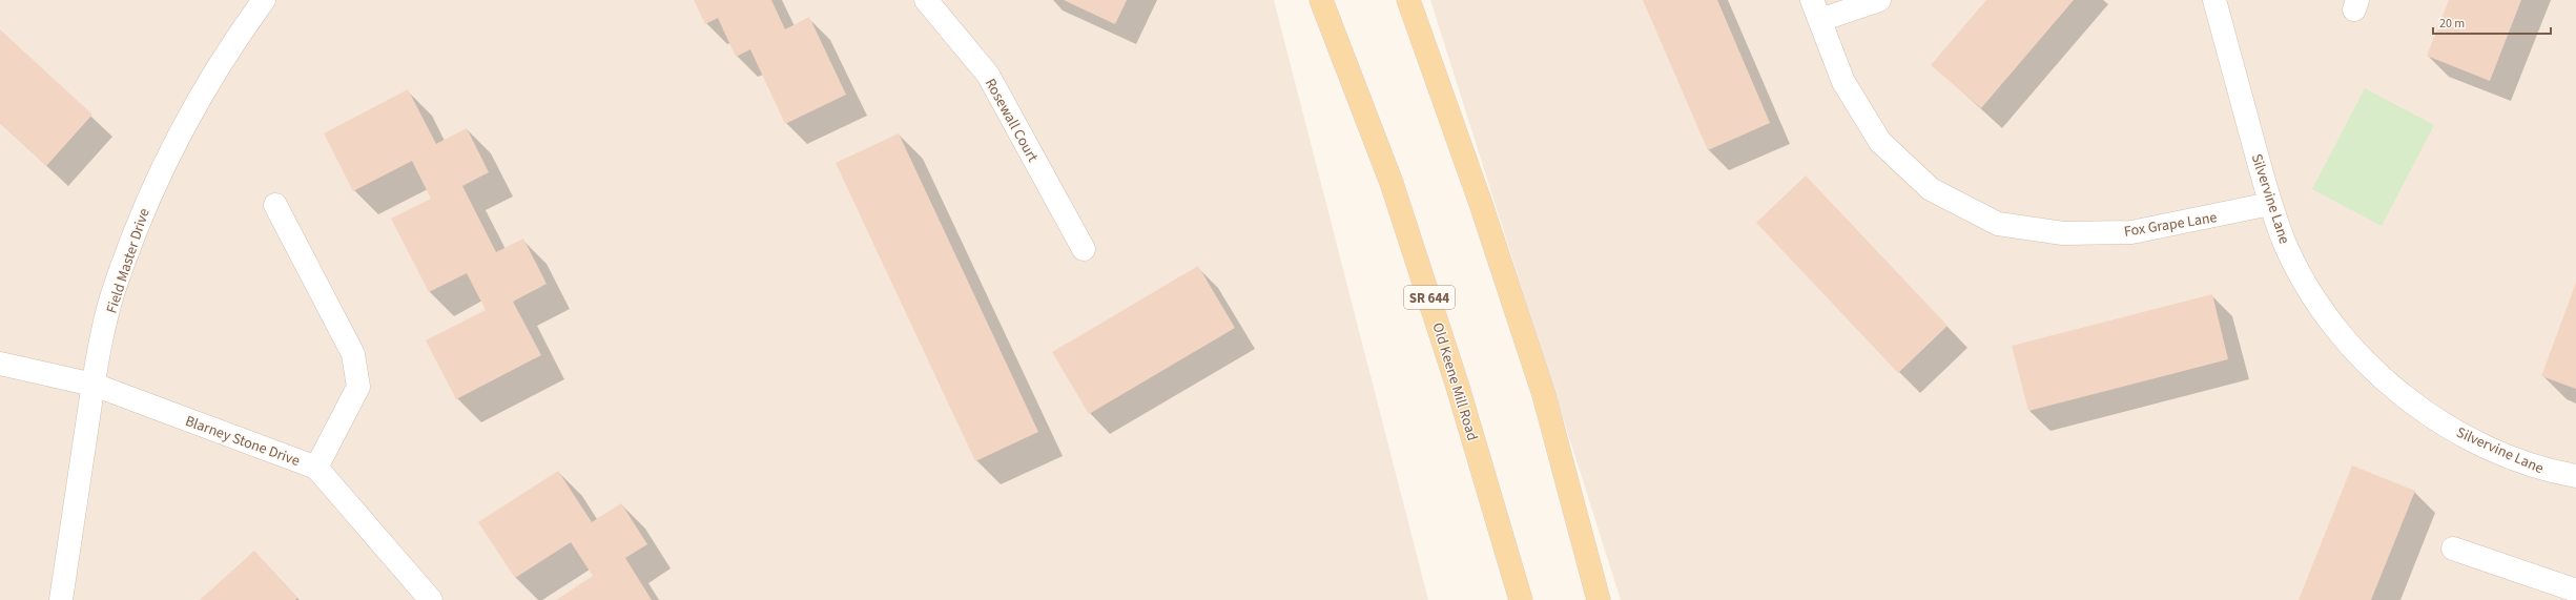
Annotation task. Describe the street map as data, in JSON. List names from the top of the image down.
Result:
{
  "streets": {
    "main road": ["SR 644", "Old Keene Mill Road"],
    "street": [
      "Rosewall Court",
      "Silvervine Lane",
      "Fox Grape Lane",
      "Field Master Drive",
      "Blarney Stone Drive"
    ]
  },
  "crossings": [
    ["Silvervine Lane", "Fox Grape Lane"],
    ["Field Master Drive", "Blarney Stone Drive"]
  ],
  "scale_bar": "20 m"
}
